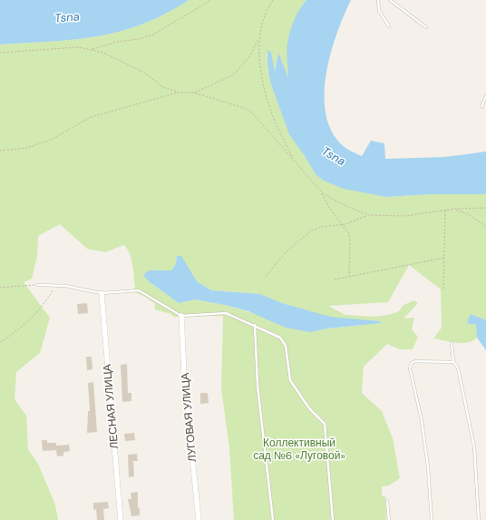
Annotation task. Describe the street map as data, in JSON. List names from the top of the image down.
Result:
{
  "streets": {
    "street": ["ЛЕСНАЯ УЛИЦА", "ЛУГОВАЯ УЛИЦА"]
  },
  "water": ["Tsna"],
  "parks": ["Коллективный сад №6 «Луговой»"]
}
